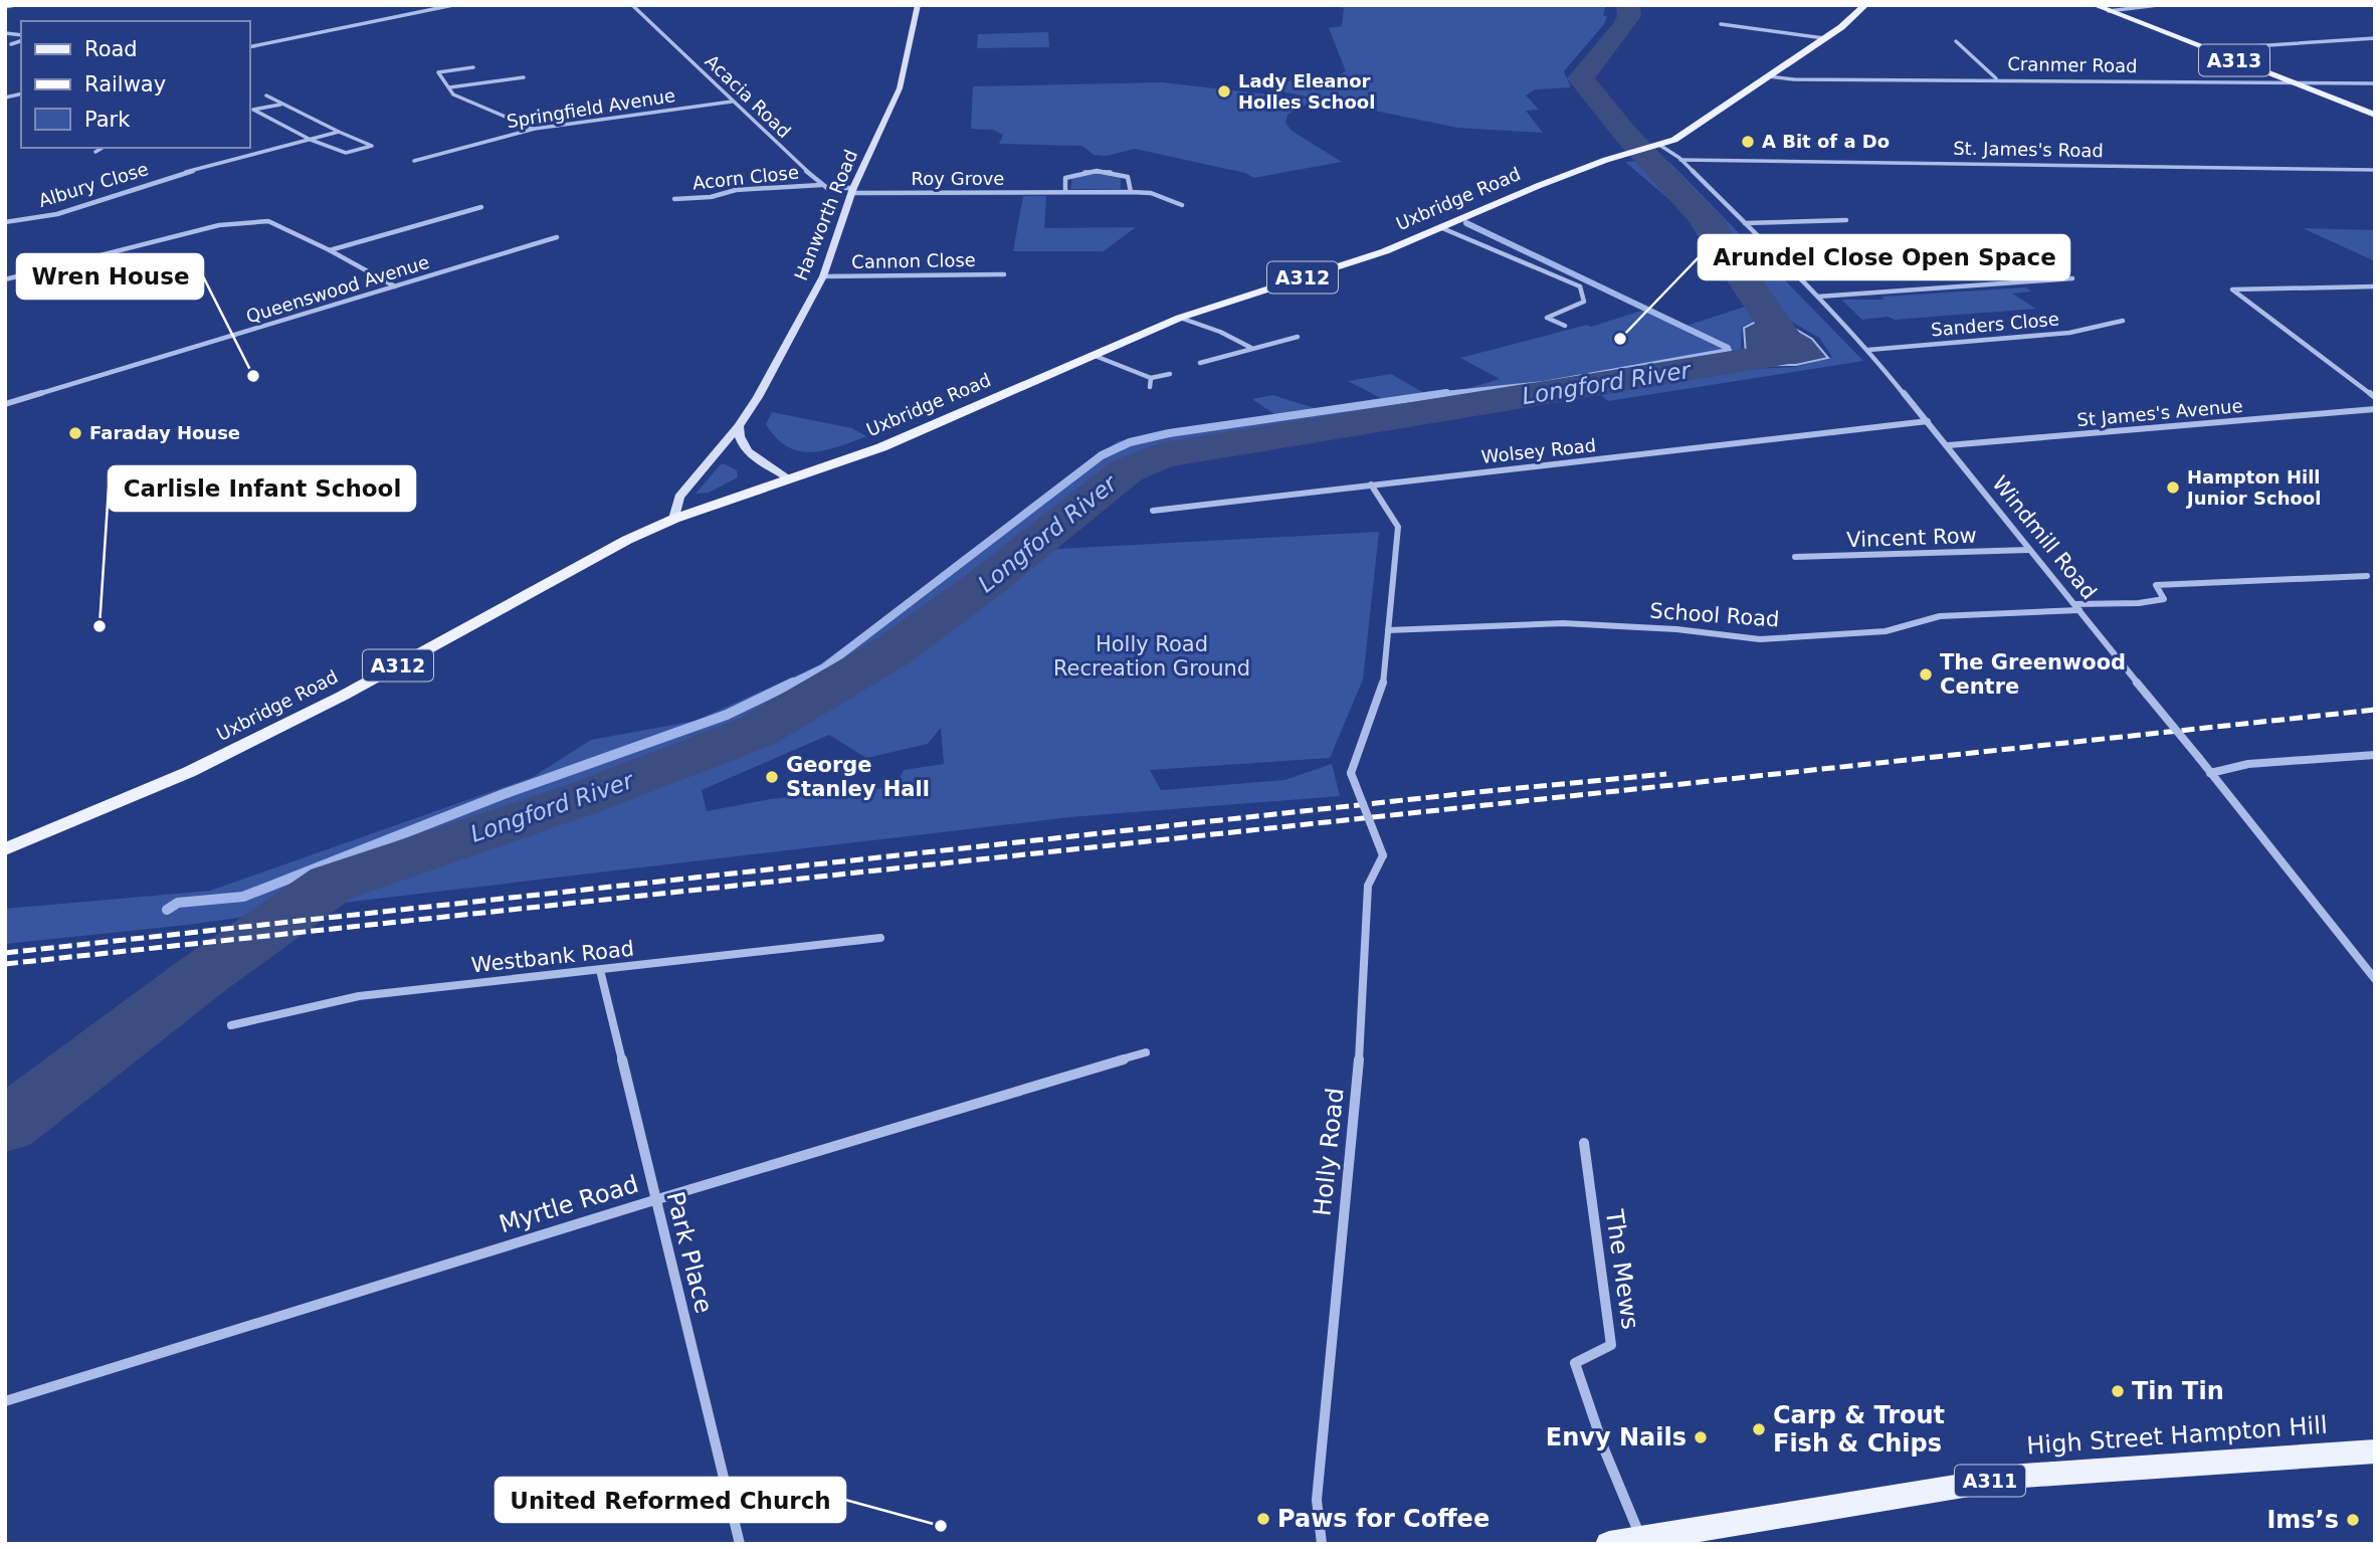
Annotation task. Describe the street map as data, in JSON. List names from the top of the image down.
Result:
{
  "streets": {
    "main road": [
      "A313",
      "Uxbridge Road",
      "A312",
      "High Street Hampton Hill",
      "A311"
    ],
    "street": [
      "Cranmer Road",
      "Acacia Road",
      "Springfield Avenue",
      "St. James's Road",
      "Acorn Close",
      "Roy Grove",
      "Albury Close",
      "Hanworth Road",
      "Cannon Close",
      "Queenswood Avenue",
      "Sanders Close",
      "St James's Avenue",
      "Wolsey Road",
      "Vincent Row",
      "Windmill Road",
      "School Road",
      "Westbank Road",
      "Holly Road",
      "Myrtle Road",
      "Park Place",
      "The Mews"
    ]
  },
  "crossings": [
    ["A313", "Cranmer Road"],
    ["Cranmer Road", "Uxbridge Road"],
    ["Acacia Road", "Springfield Avenue"],
    ["Acacia Road", "Acorn Close"],
    ["St. James's Road", "Windmill Road"],
    ["Roy Grove", "Hanworth Road"],
    ["Uxbridge Road", "Hanworth Road"],
    ["Uxbridge Road", "Windmill Road"],
    ["Hanworth Road", "Cannon Close"],
    ["Sanders Close", "Windmill Road"],
    ["St James's Avenue", "Windmill Road"],
    ["Wolsey Road", "Windmill Road"],
    ["Vincent Row", "Windmill Road"],
    ["Windmill Road", "School Road"],
    ["School Road", "Holly Road"],
    ["Westbank Road", "Park Place"],
    ["Myrtle Road", "Park Place"],
    ["The Mews", "High Street Hampton Hill"]
  ],
  "water": ["Longford River"],
  "parks": ["Holly Road Recreation Ground"],
  "places": [
    "Lady Eleanor Holles School",
    "A Bit of a Do",
    "Arundel Close Open Space",
    "Wren House",
    "Faraday House",
    "Hampton Hill Junior School",
    "Carlisle Infant School",
    "The Greenwood Centre",
    "George Stanley Hall",
    "Tin Tin",
    "Carp & Trout Fish & Chips",
    "Envy Nails",
    "Paws for Coffee",
    "Ims’s",
    "United Reformed Church"
  ],
  "legend": ["Road", "Railway", "Park"]
}
